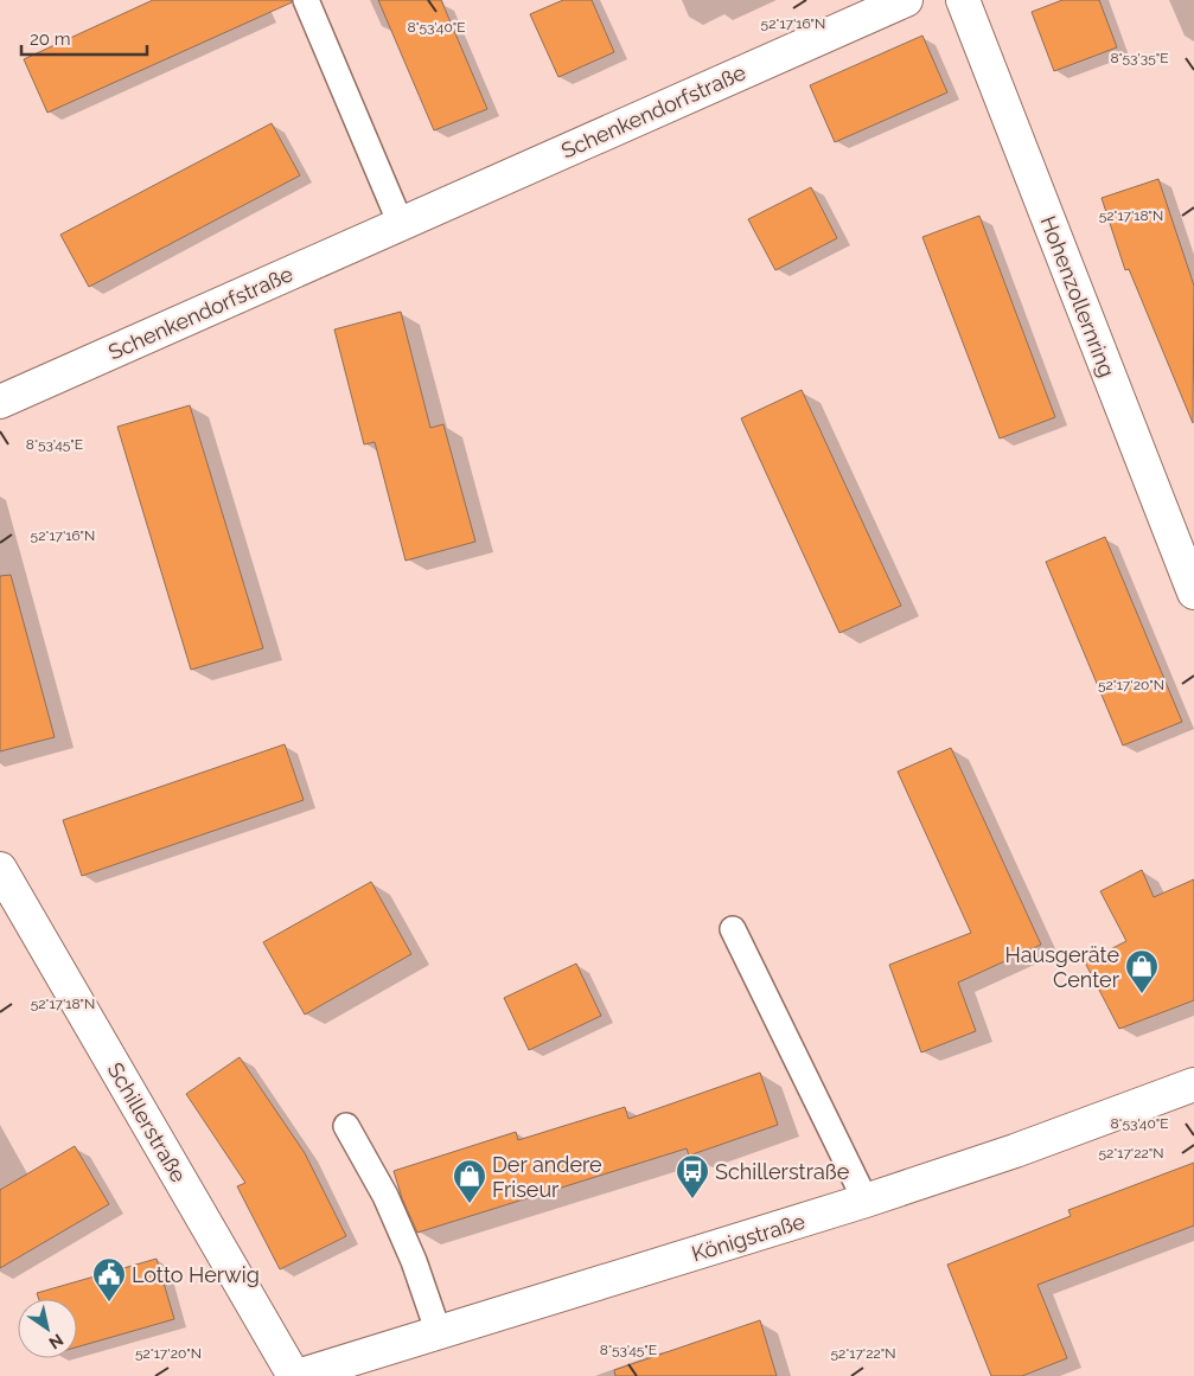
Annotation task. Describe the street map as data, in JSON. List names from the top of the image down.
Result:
{
  "streets": {
    "street": [
      "Schenkendorfstraße",
      "Hohenzollernring",
      "Schillerstraße",
      "Königstraße"
    ]
  },
  "crossings": [
    ["Schillerstraße", "Königstraße"]
  ],
  "places": {
    "shop": ["Hausgeräte Center", "Der andere Friseur"],
    "bus stop": ["Schillerstraße"],
    "public building": ["Lotto Herwig"]
  },
  "scale_bar": "20 m",
  "north": "bottom right",
  "coordinates": [
    "52°17'16\"N",
    "8°53'40\"E",
    "8°53'35\"E",
    "52°17'18\"N",
    "8°53'45\"E",
    "52°17'20\"N",
    "52°17'22\"N"
  ]
}
